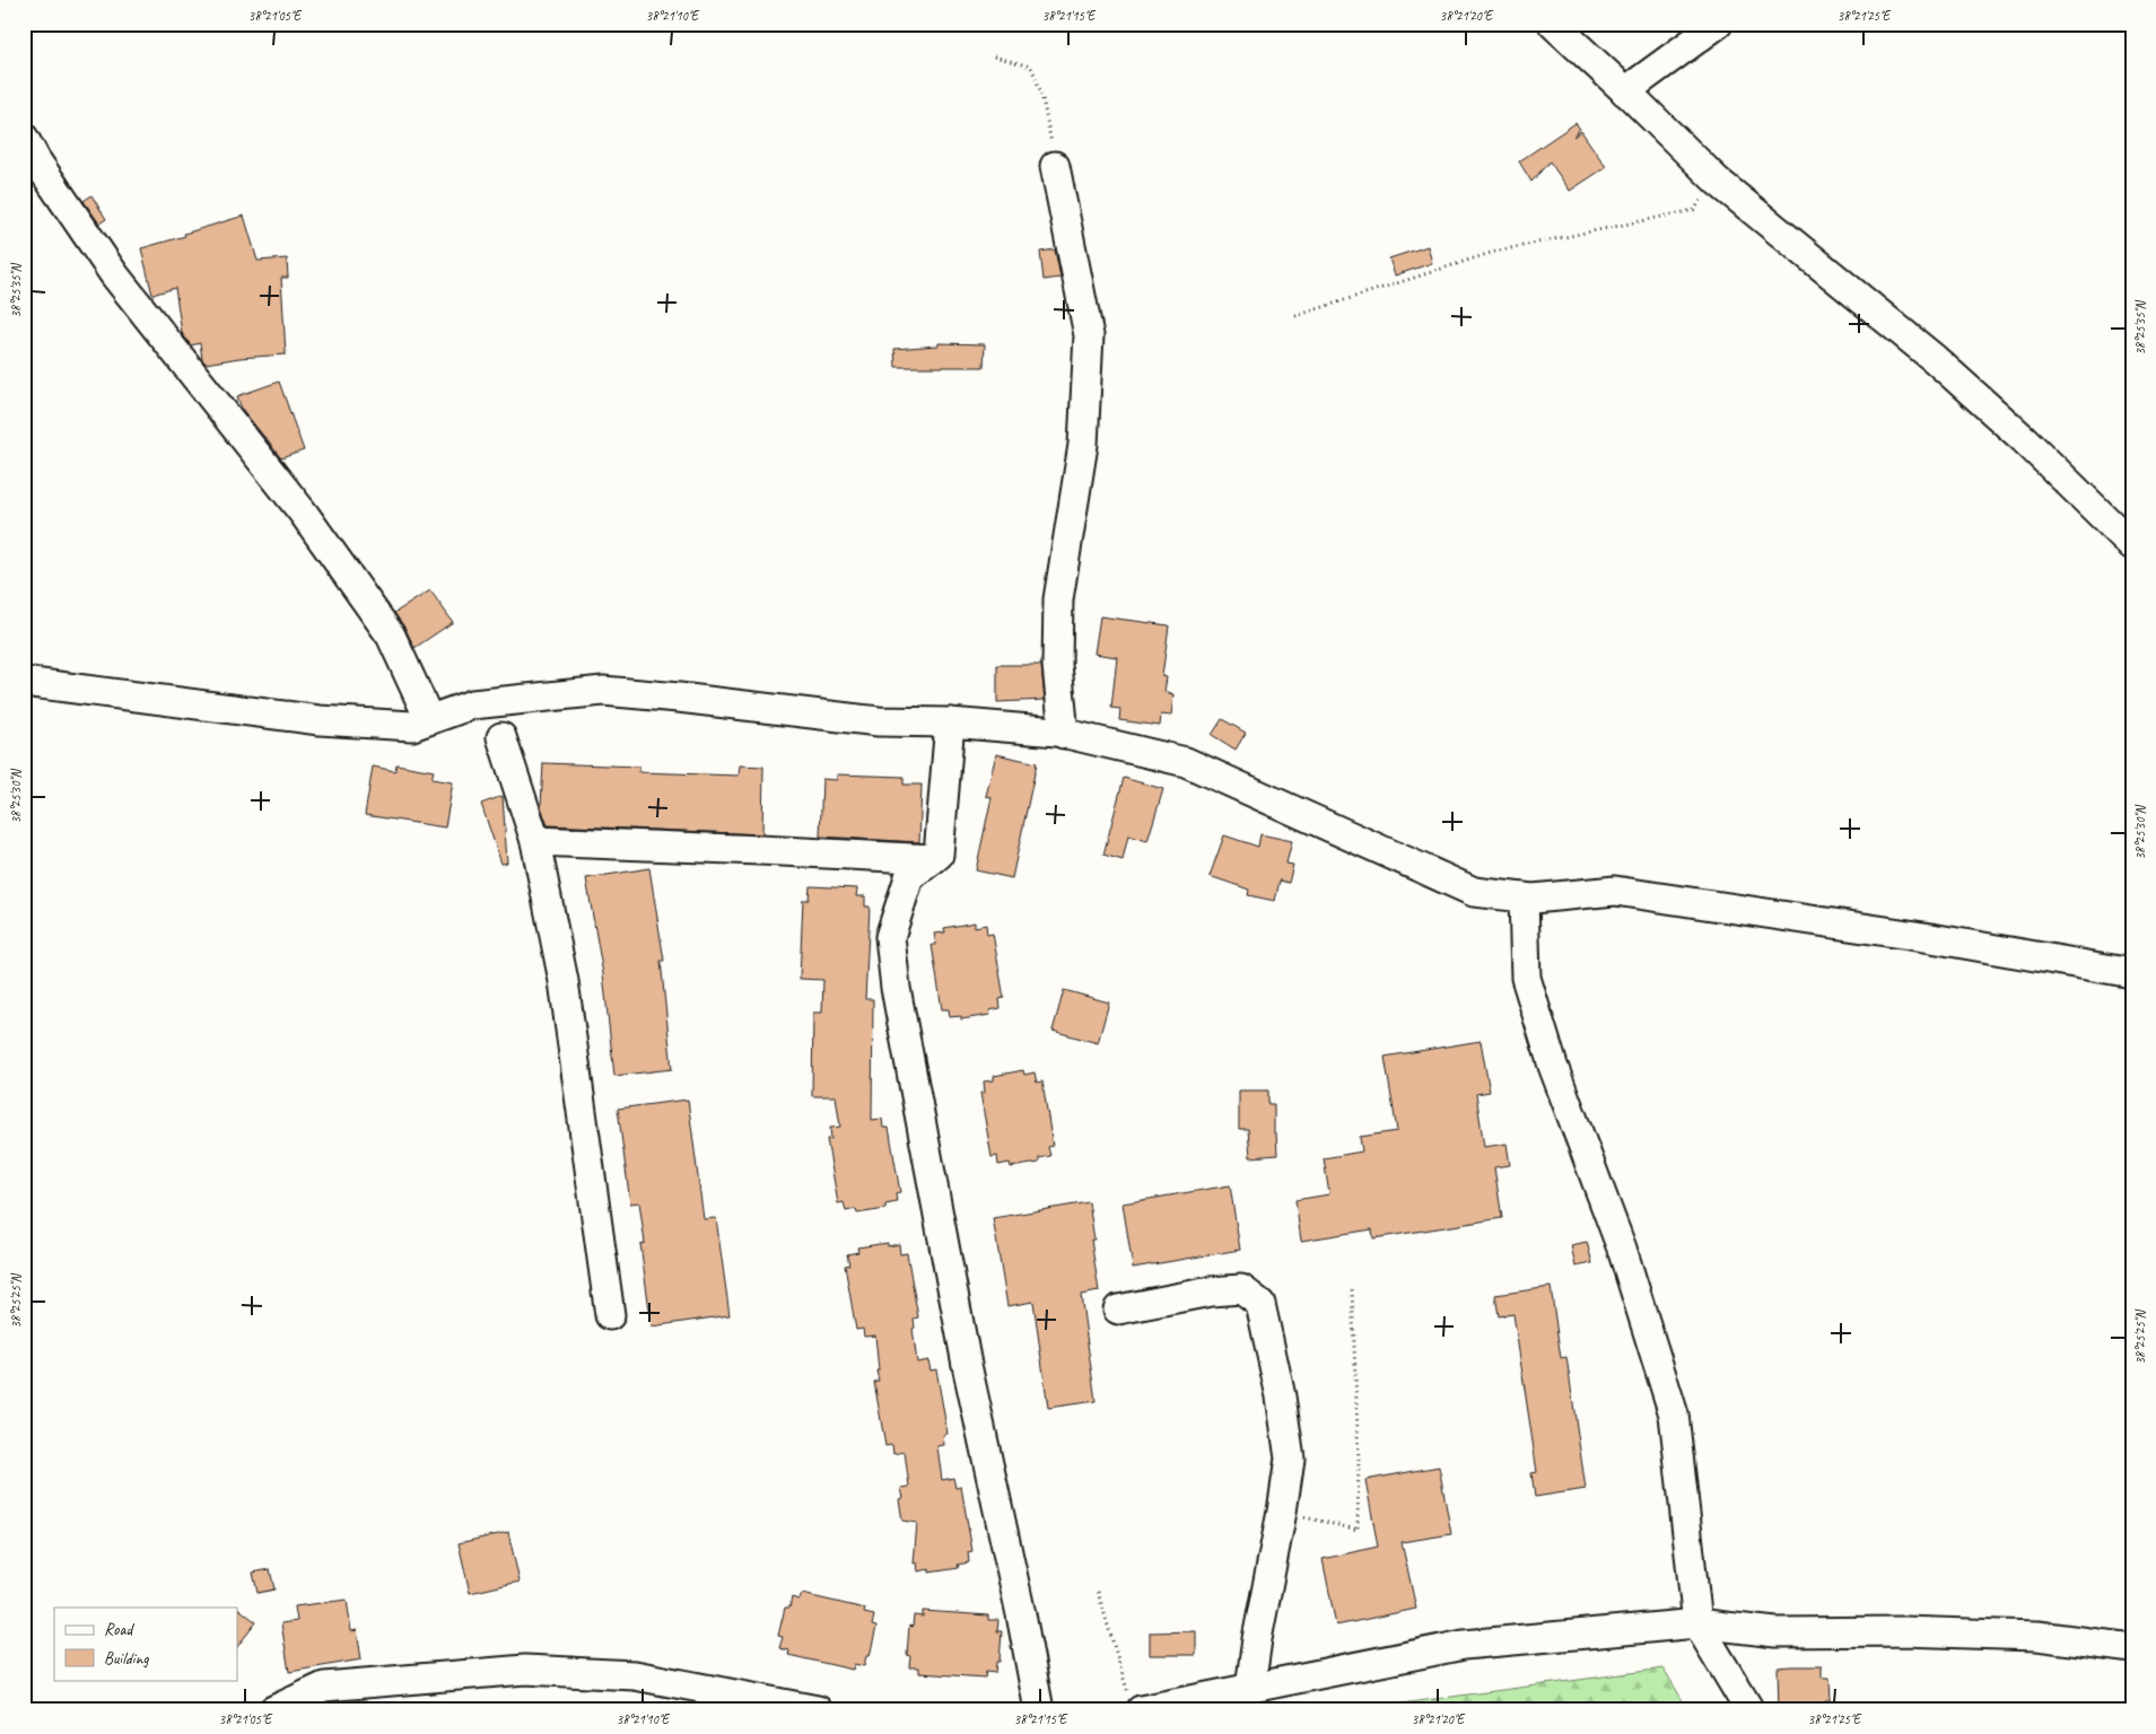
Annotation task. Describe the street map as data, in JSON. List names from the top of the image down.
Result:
{
  "legend": ["Road", "Building"],
  "coordinates": [
    "38°21'05\"E",
    "38°21'10\"E",
    "38°21'15\"E",
    "38°21'20\"E",
    "38°21'25\"E",
    "38°25'35\"N",
    "38°25'30\"N",
    "38°25'25\"N"
  ]
}
